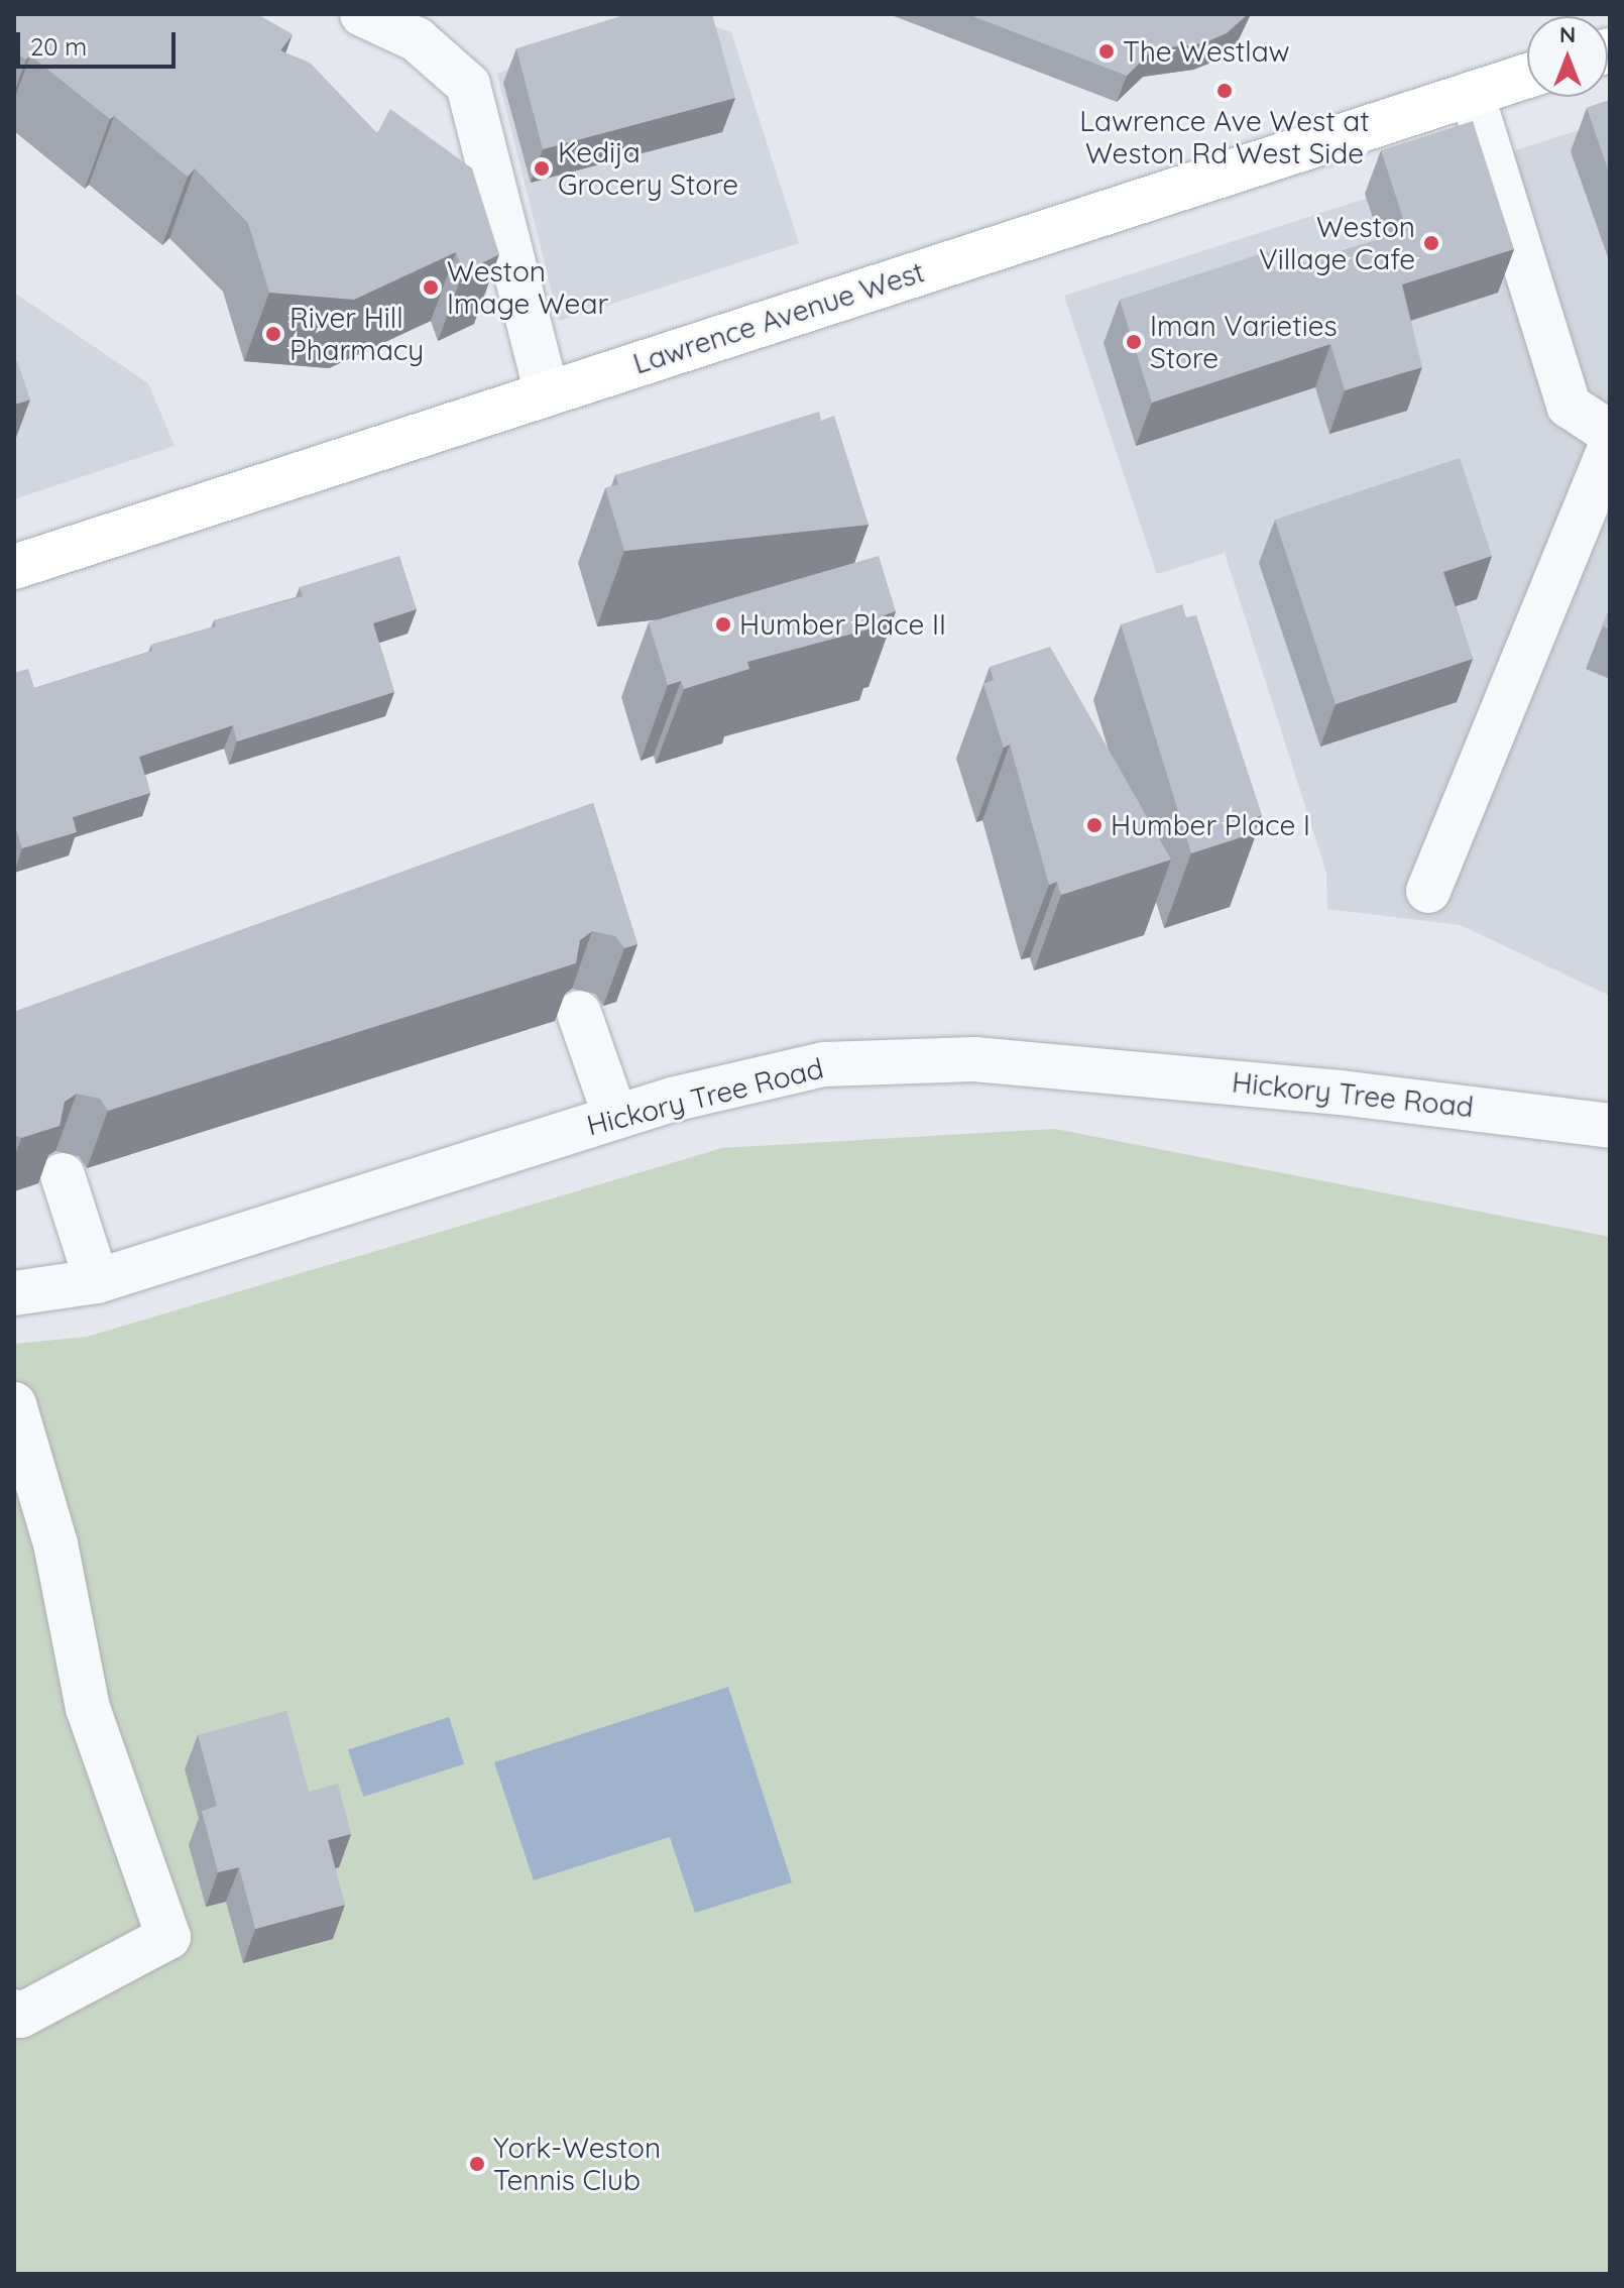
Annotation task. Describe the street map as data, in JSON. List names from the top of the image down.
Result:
{
  "streets": {
    "main road": ["Lawrence Avenue West"],
    "street": ["Hickory Tree Road"]
  },
  "places": [
    "The Westlaw",
    "Lawrence Ave West at Weston Rd West Side",
    "Kedija Grocery Store",
    "Weston Village Cafe",
    "Weston Image Wear",
    "River Hill Pharmacy",
    "Iman Varieties Store",
    "Humber Place II",
    "Humber Place I",
    "York-Weston Tennis Club"
  ],
  "scale_bar": "20 m",
  "north": "top"
}
